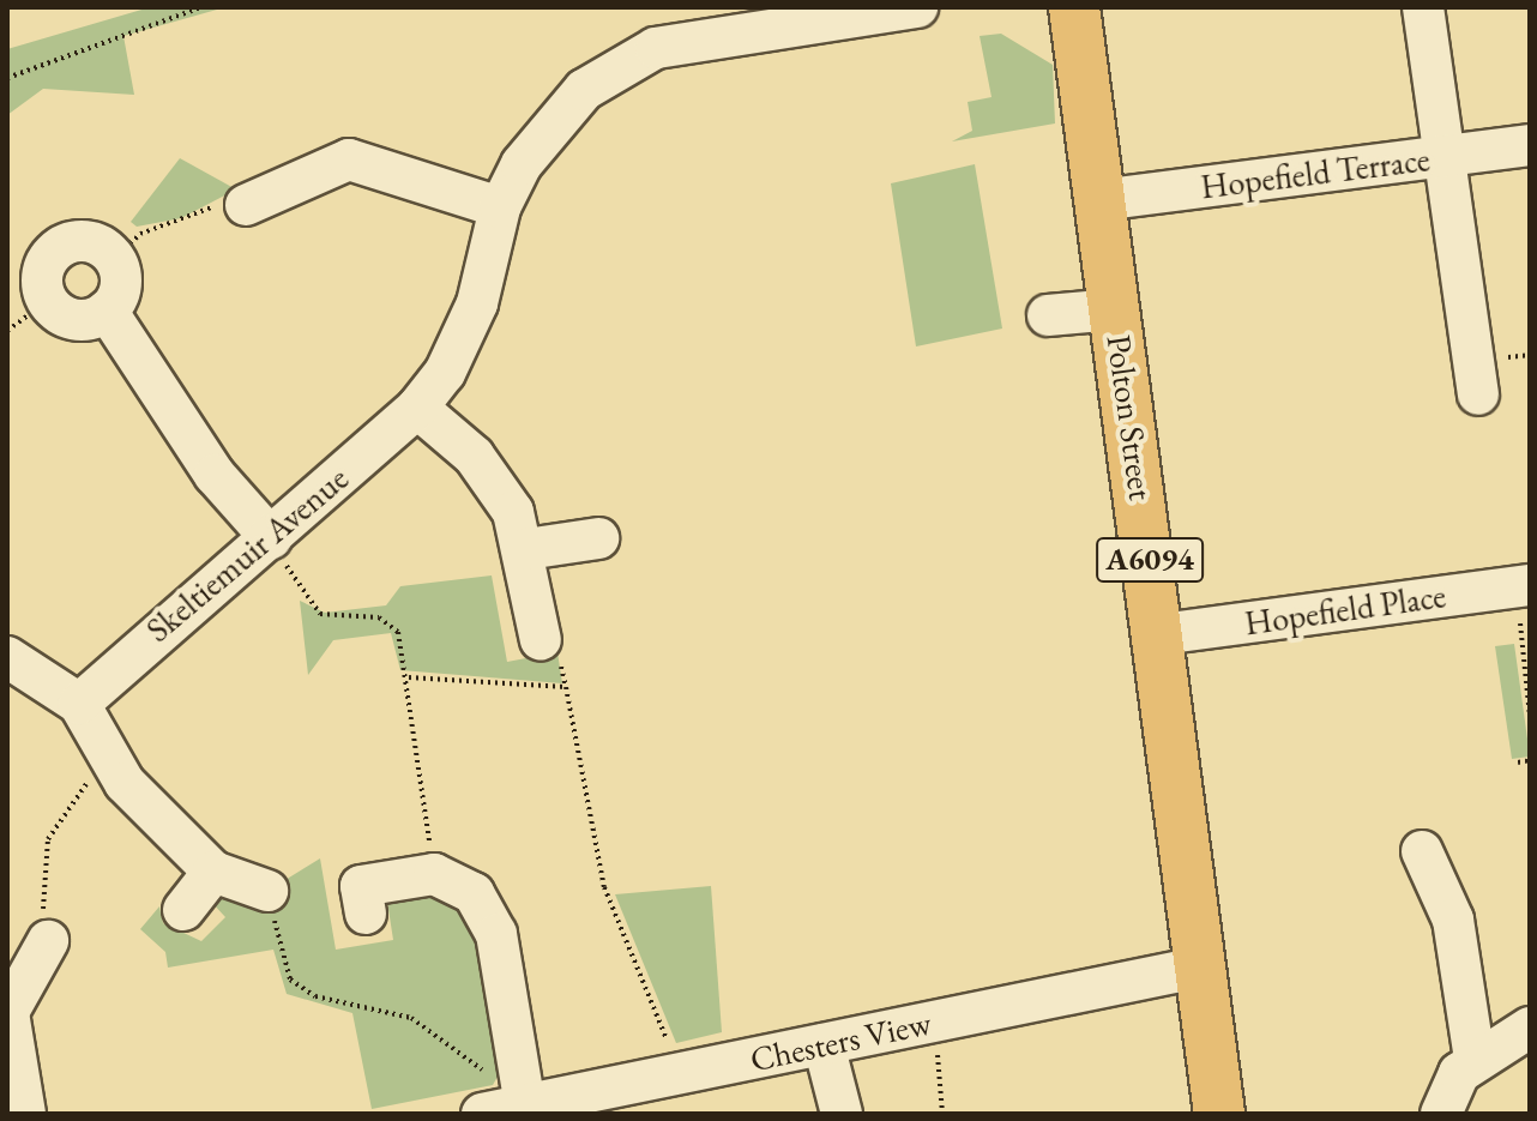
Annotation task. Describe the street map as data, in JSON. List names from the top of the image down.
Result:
{
  "streets": {
    "main road": ["Polton Street", "A6094"],
    "street": [
      "Hopefield Terrace",
      "Skeltiemuir Avenue",
      "Hopefield Place",
      "Chesters View"
    ]
  },
  "crossings": [
    ["Hopefield Terrace", "Polton Street"],
    ["Polton Street", "Hopefield Place"],
    ["Polton Street", "Chesters View"]
  ]
}
